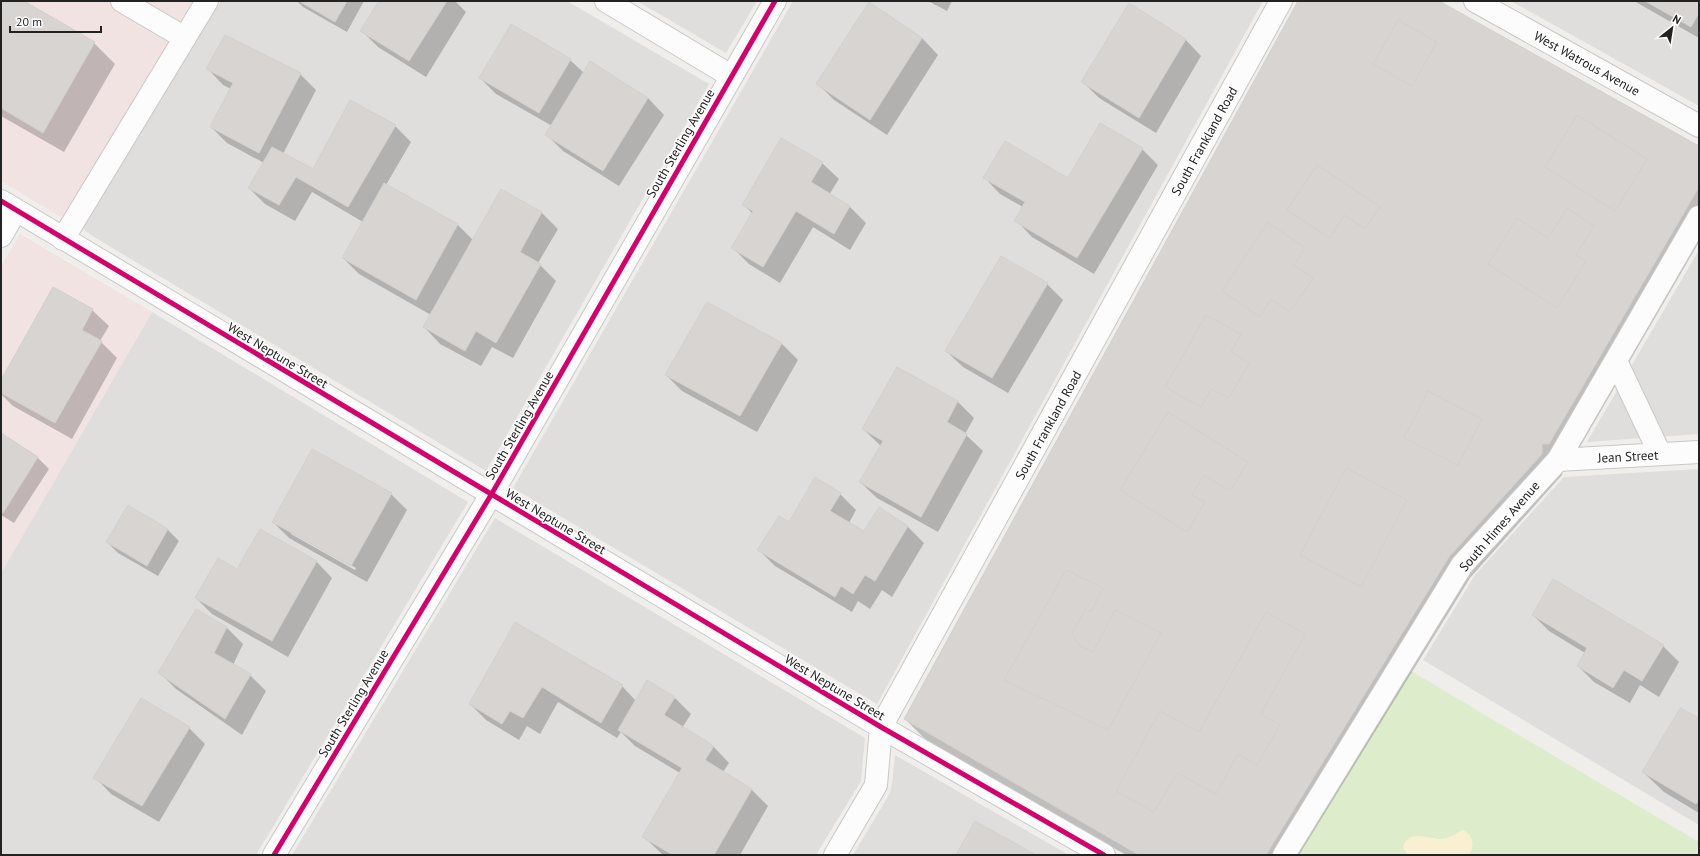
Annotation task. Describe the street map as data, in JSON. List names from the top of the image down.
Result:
{
  "streets": {
    "street": [
      "West Watrous Avenue",
      "South Frankland Road",
      "South Sterling Avenue",
      "West Neptune Street",
      "Jean Street",
      "South Himes Avenue"
    ]
  },
  "crossings": [
    ["South Frankland Road", "West Neptune Street"],
    ["South Sterling Avenue", "West Neptune Street"],
    ["Jean Street", "South Himes Avenue"]
  ],
  "scale_bar": "20 m",
  "north": "top right"
}
